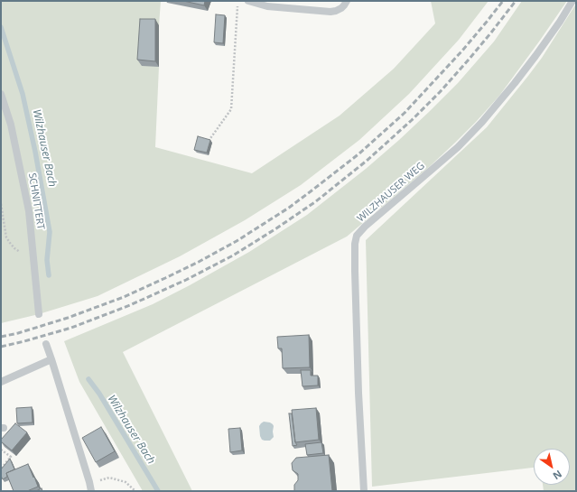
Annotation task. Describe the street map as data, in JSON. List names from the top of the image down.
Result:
{
  "streets": {
    "lane": ["WILZHAUSER WEG", "SCHNITTERT"]
  },
  "water": ["Wilzhauser Bach"],
  "north": "bottom right"
}
